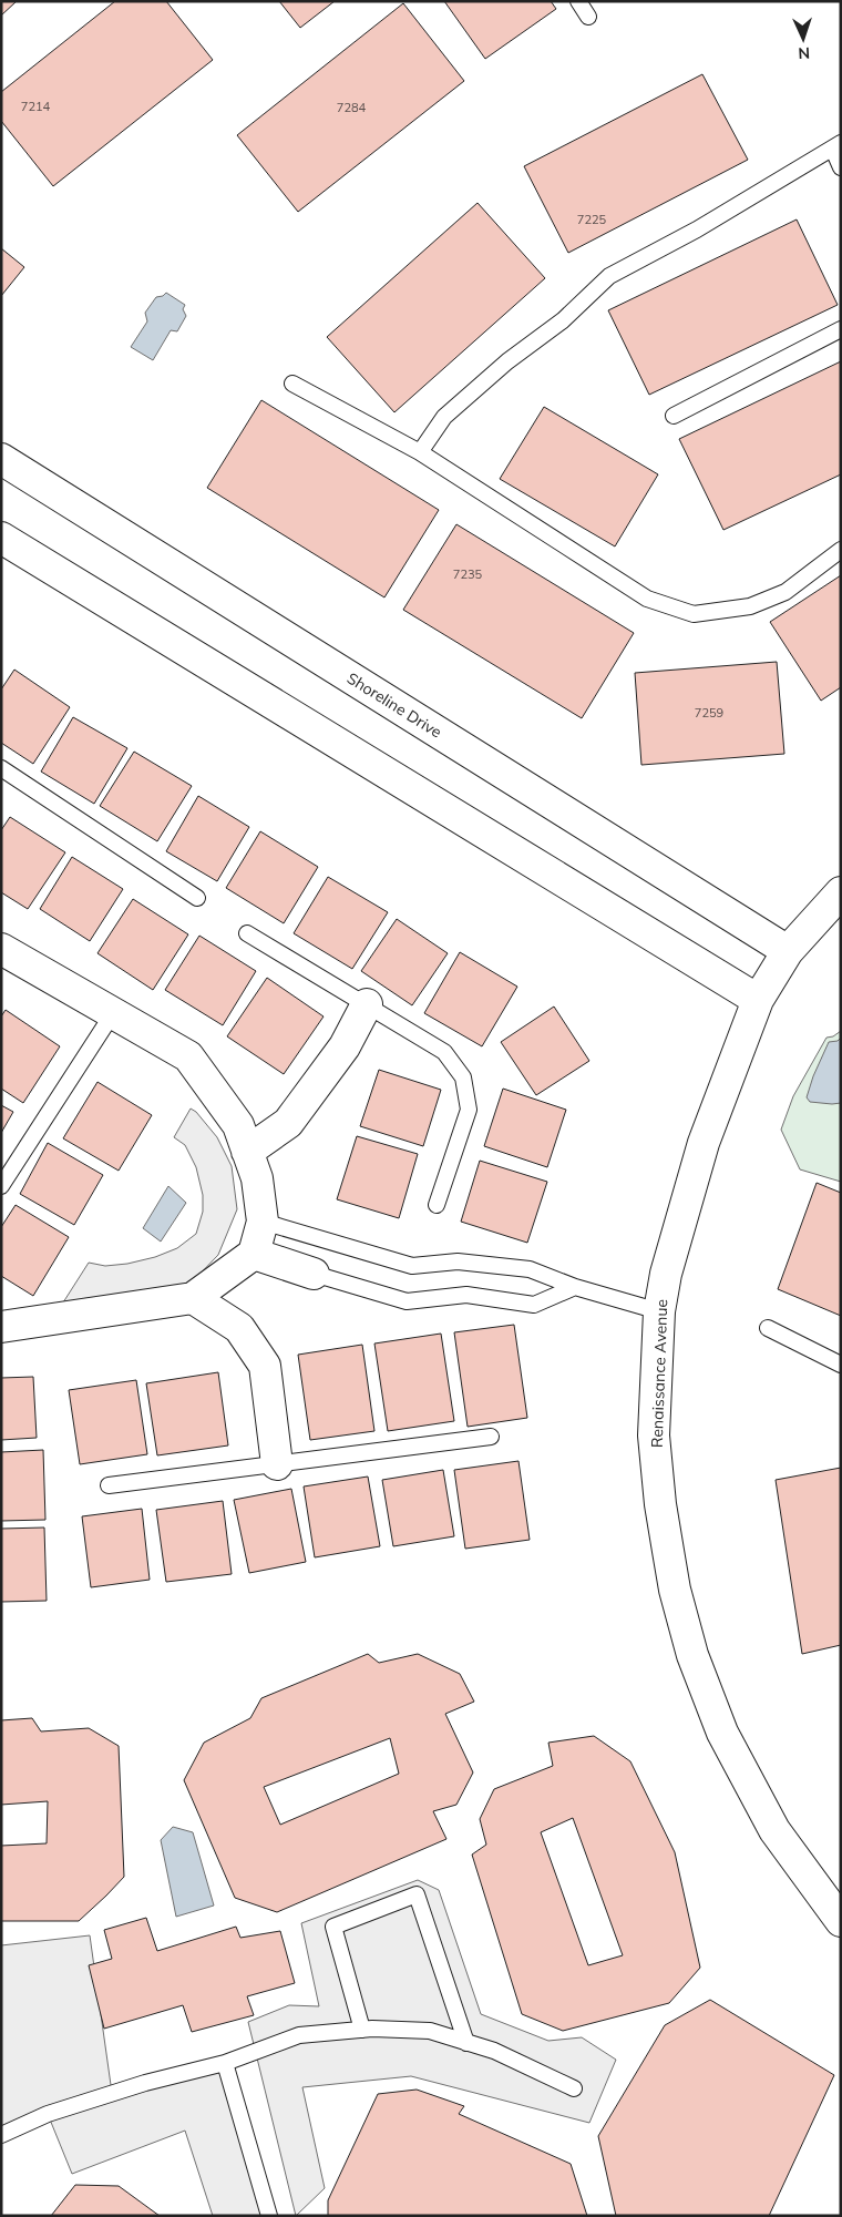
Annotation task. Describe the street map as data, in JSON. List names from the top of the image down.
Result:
{
  "streets": {
    "street": ["Shoreline Drive", "Renaissance Avenue"]
  },
  "crossings": [
    ["Shoreline Drive", "Renaissance Avenue"]
  ],
  "house_numbers": [
    "7214",
    "7284",
    "7225",
    "7235",
    "7259"
  ],
  "north": "bottom"
}
